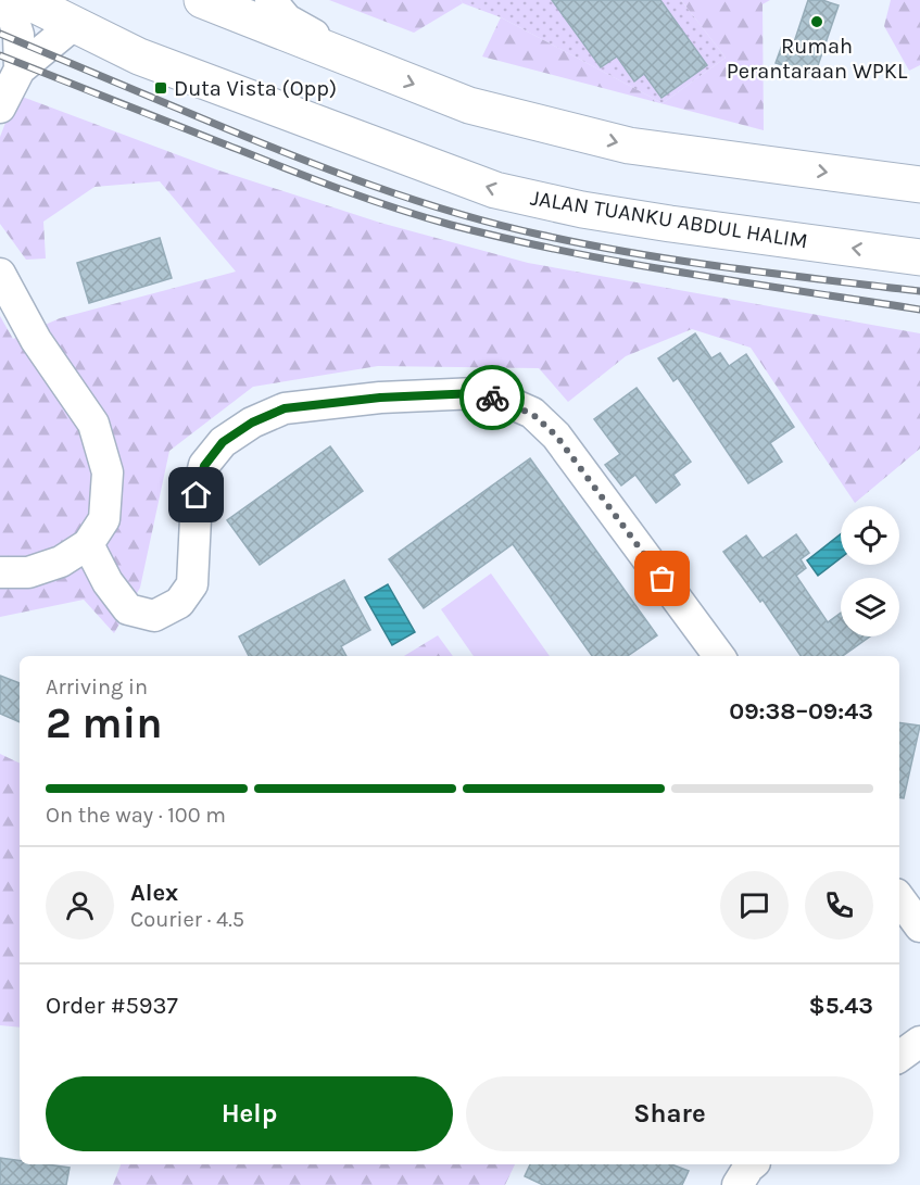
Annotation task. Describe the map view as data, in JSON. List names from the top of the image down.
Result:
{
  "streets": {
    "main road": ["JALAN TUANKU ABDUL HALIM"]
  },
  "places": {
    "other": ["Rumah Perantaraan WPKL"],
    "transit": ["Duta Vista (Opp)"]
  },
  "page": {
    "heading": ["2 min", "Arriving in", "09:38–09:43"],
    "panel": [
      "Alex",
      "Courier · 4.5",
      "Order #5937",
      "$5.43"
    ],
    "bar": "On the way · 100 m",
    "buttons": ["Help", "Share"]
  }
}
